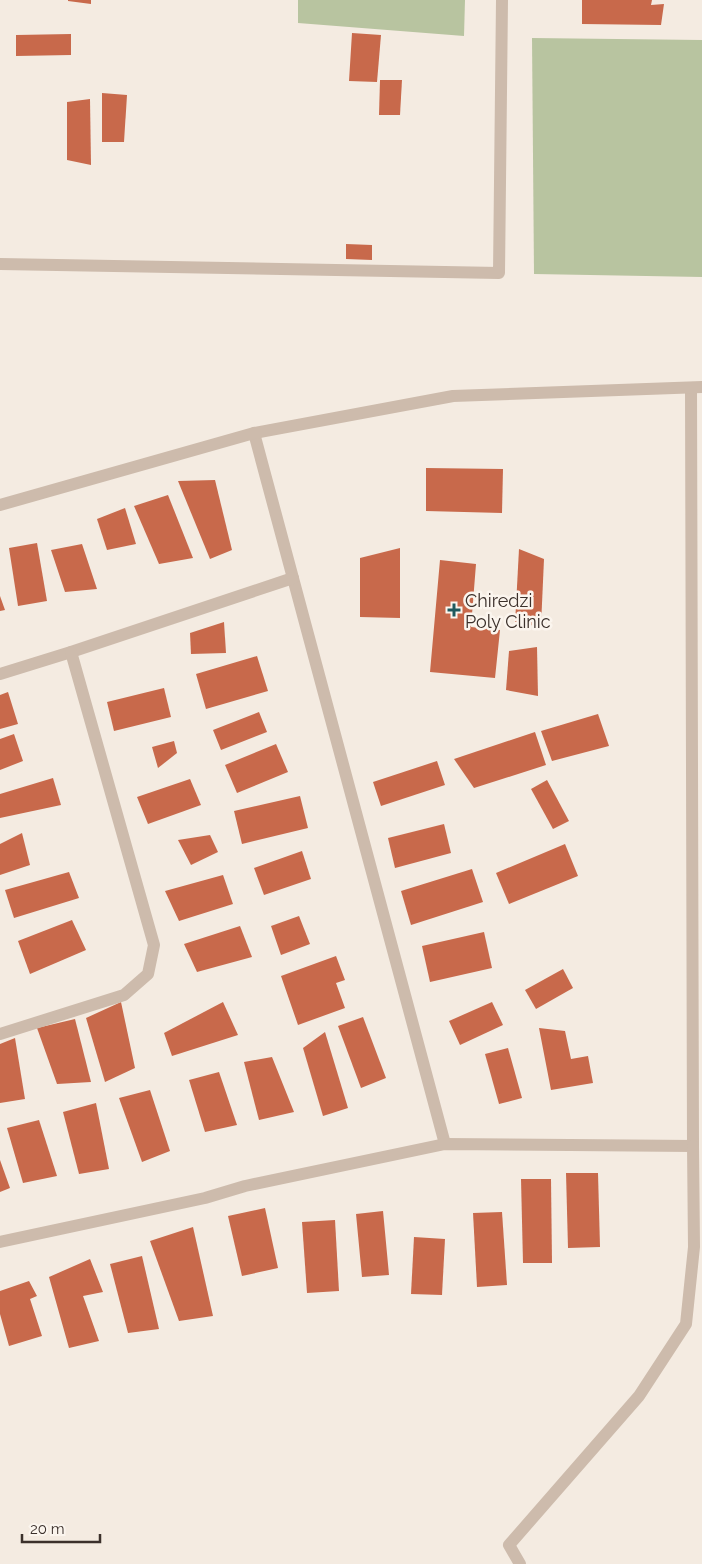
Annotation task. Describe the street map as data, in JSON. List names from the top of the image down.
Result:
{
  "places": {
    "health": ["Chiredzi Poly Clinic"]
  },
  "scale_bar": "20 m"
}
